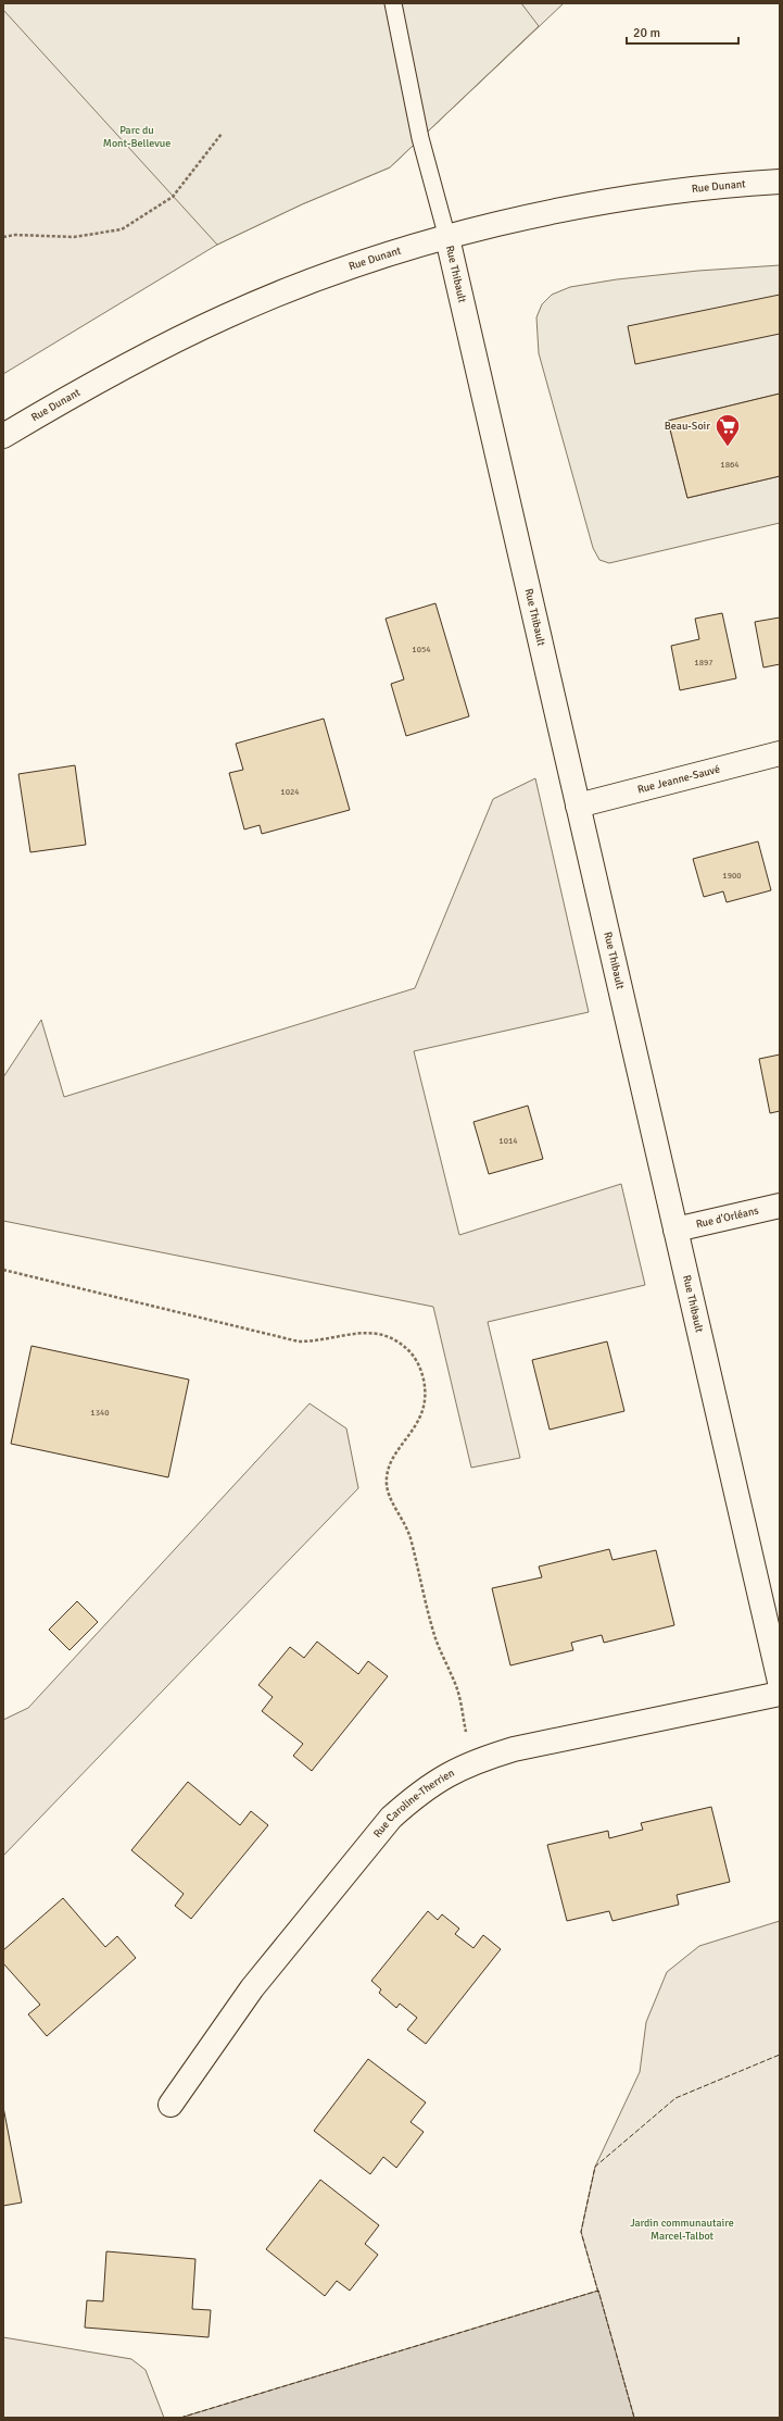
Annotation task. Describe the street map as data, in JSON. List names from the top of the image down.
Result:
{
  "streets": {
    "street": [
      "Rue Dunant",
      "Rue Thibault",
      "Rue Jeanne-Sauvé",
      "Rue d'Orléans",
      "Rue Caroline-Therrien"
    ]
  },
  "crossings": [
    ["Rue Dunant", "Rue Thibault"],
    ["Rue Thibault", "Rue Jeanne-Sauvé"],
    ["Rue Thibault", "Rue d'Orléans"]
  ],
  "parks": ["Parc du Mont-Bellevue", "Jardin communautaire Marcel-Talbot"],
  "places": {
    "supermarket": ["Beau-Soir"]
  },
  "house_numbers": [
    "1864",
    "1054",
    "1897",
    "1024",
    "1900",
    "1014",
    "1340"
  ],
  "scale_bar": "20 m"
}
